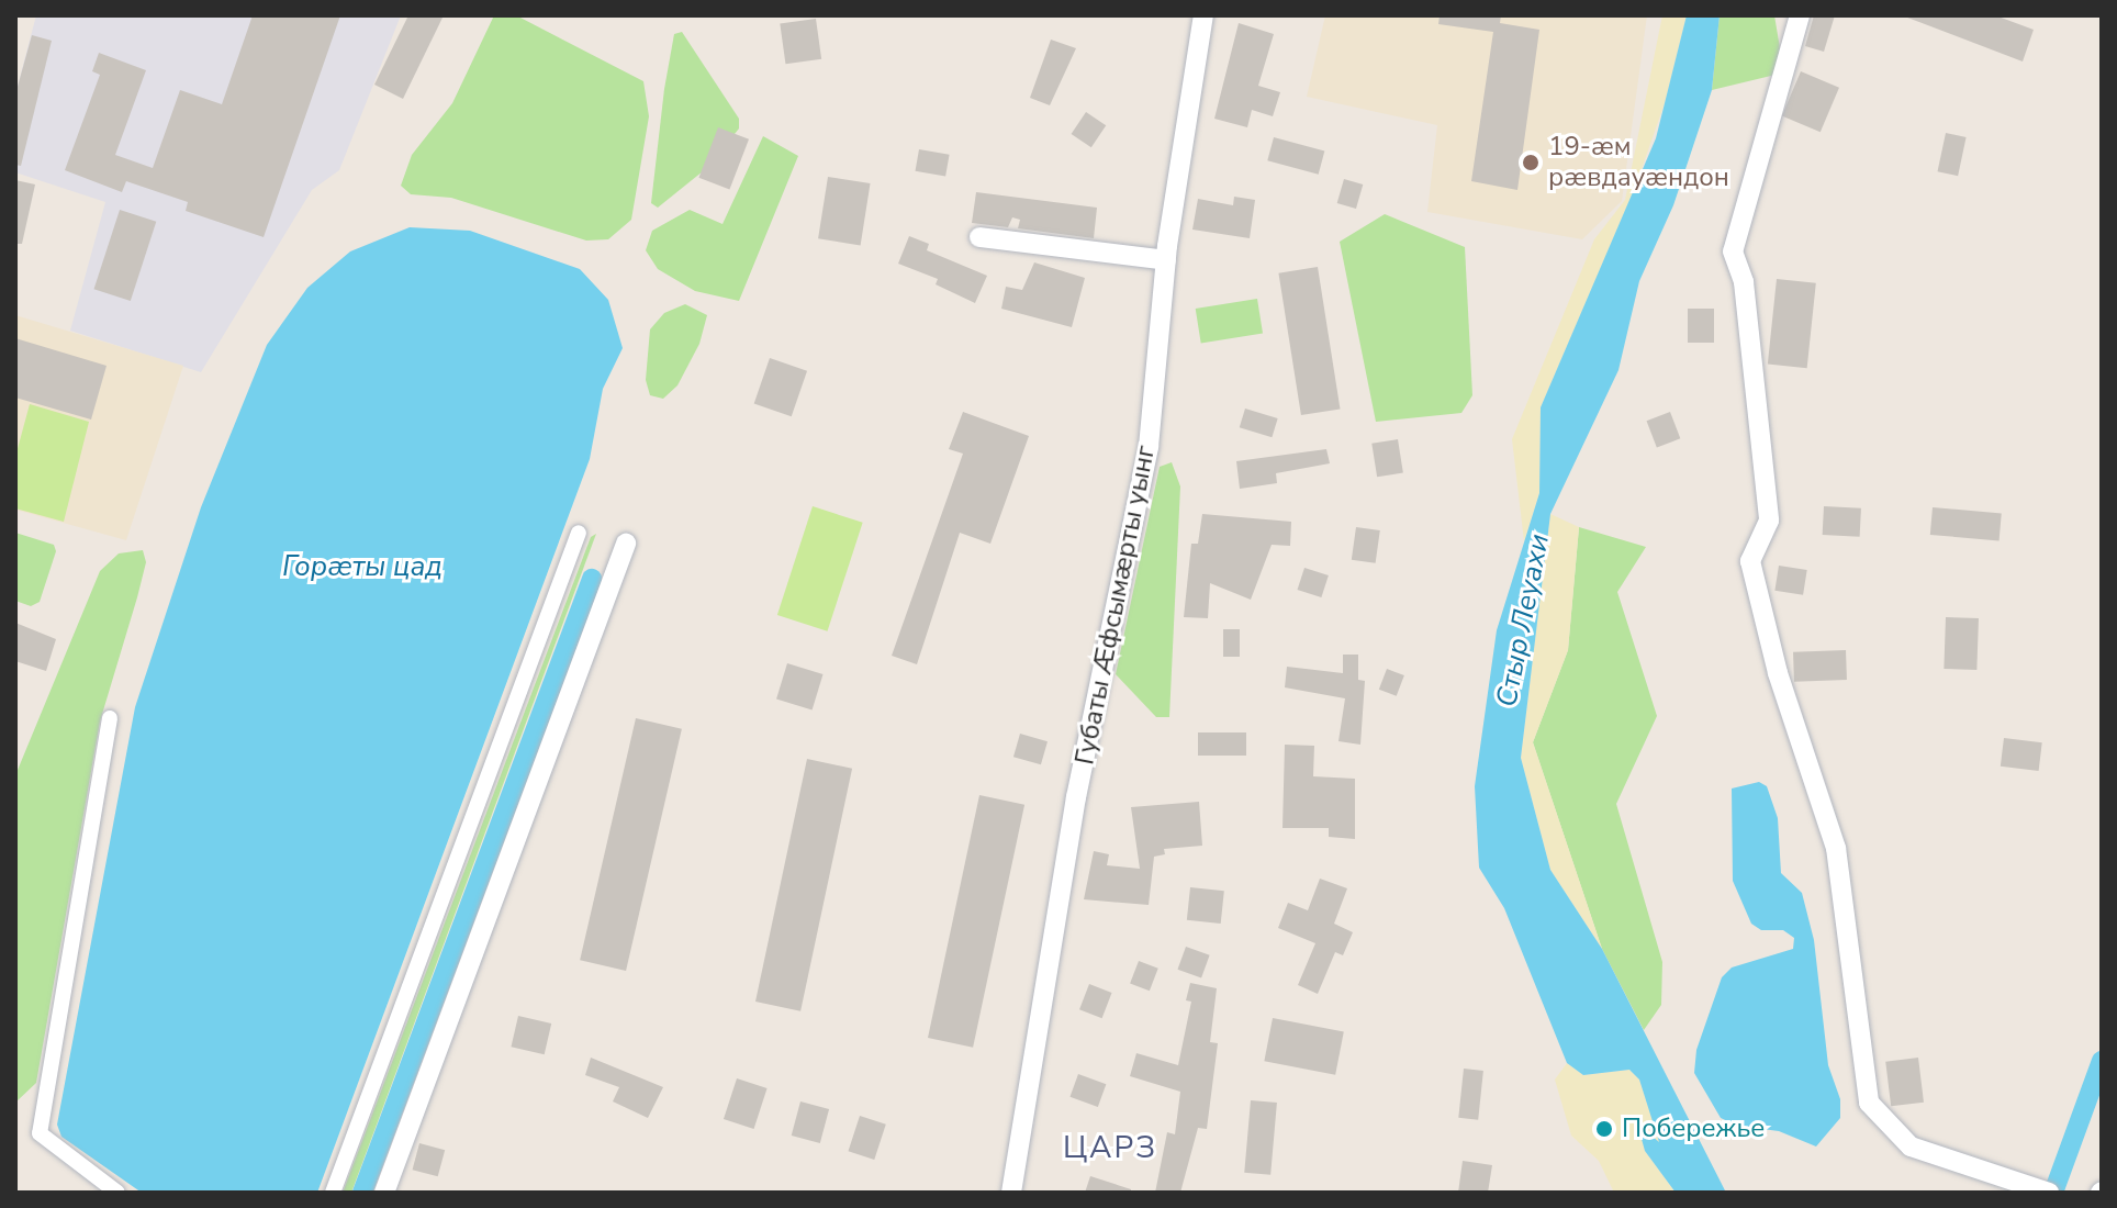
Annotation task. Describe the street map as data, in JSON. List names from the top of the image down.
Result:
{
  "streets": {
    "street": ["Губаты Æфсымæрты уынг"]
  },
  "districts": ["ЦАРЗ"],
  "water": ["Горӕты цад", "Стыр Леуахи"],
  "places": ["19-æм рӕвдауӕндон", "Побережье"]
}
